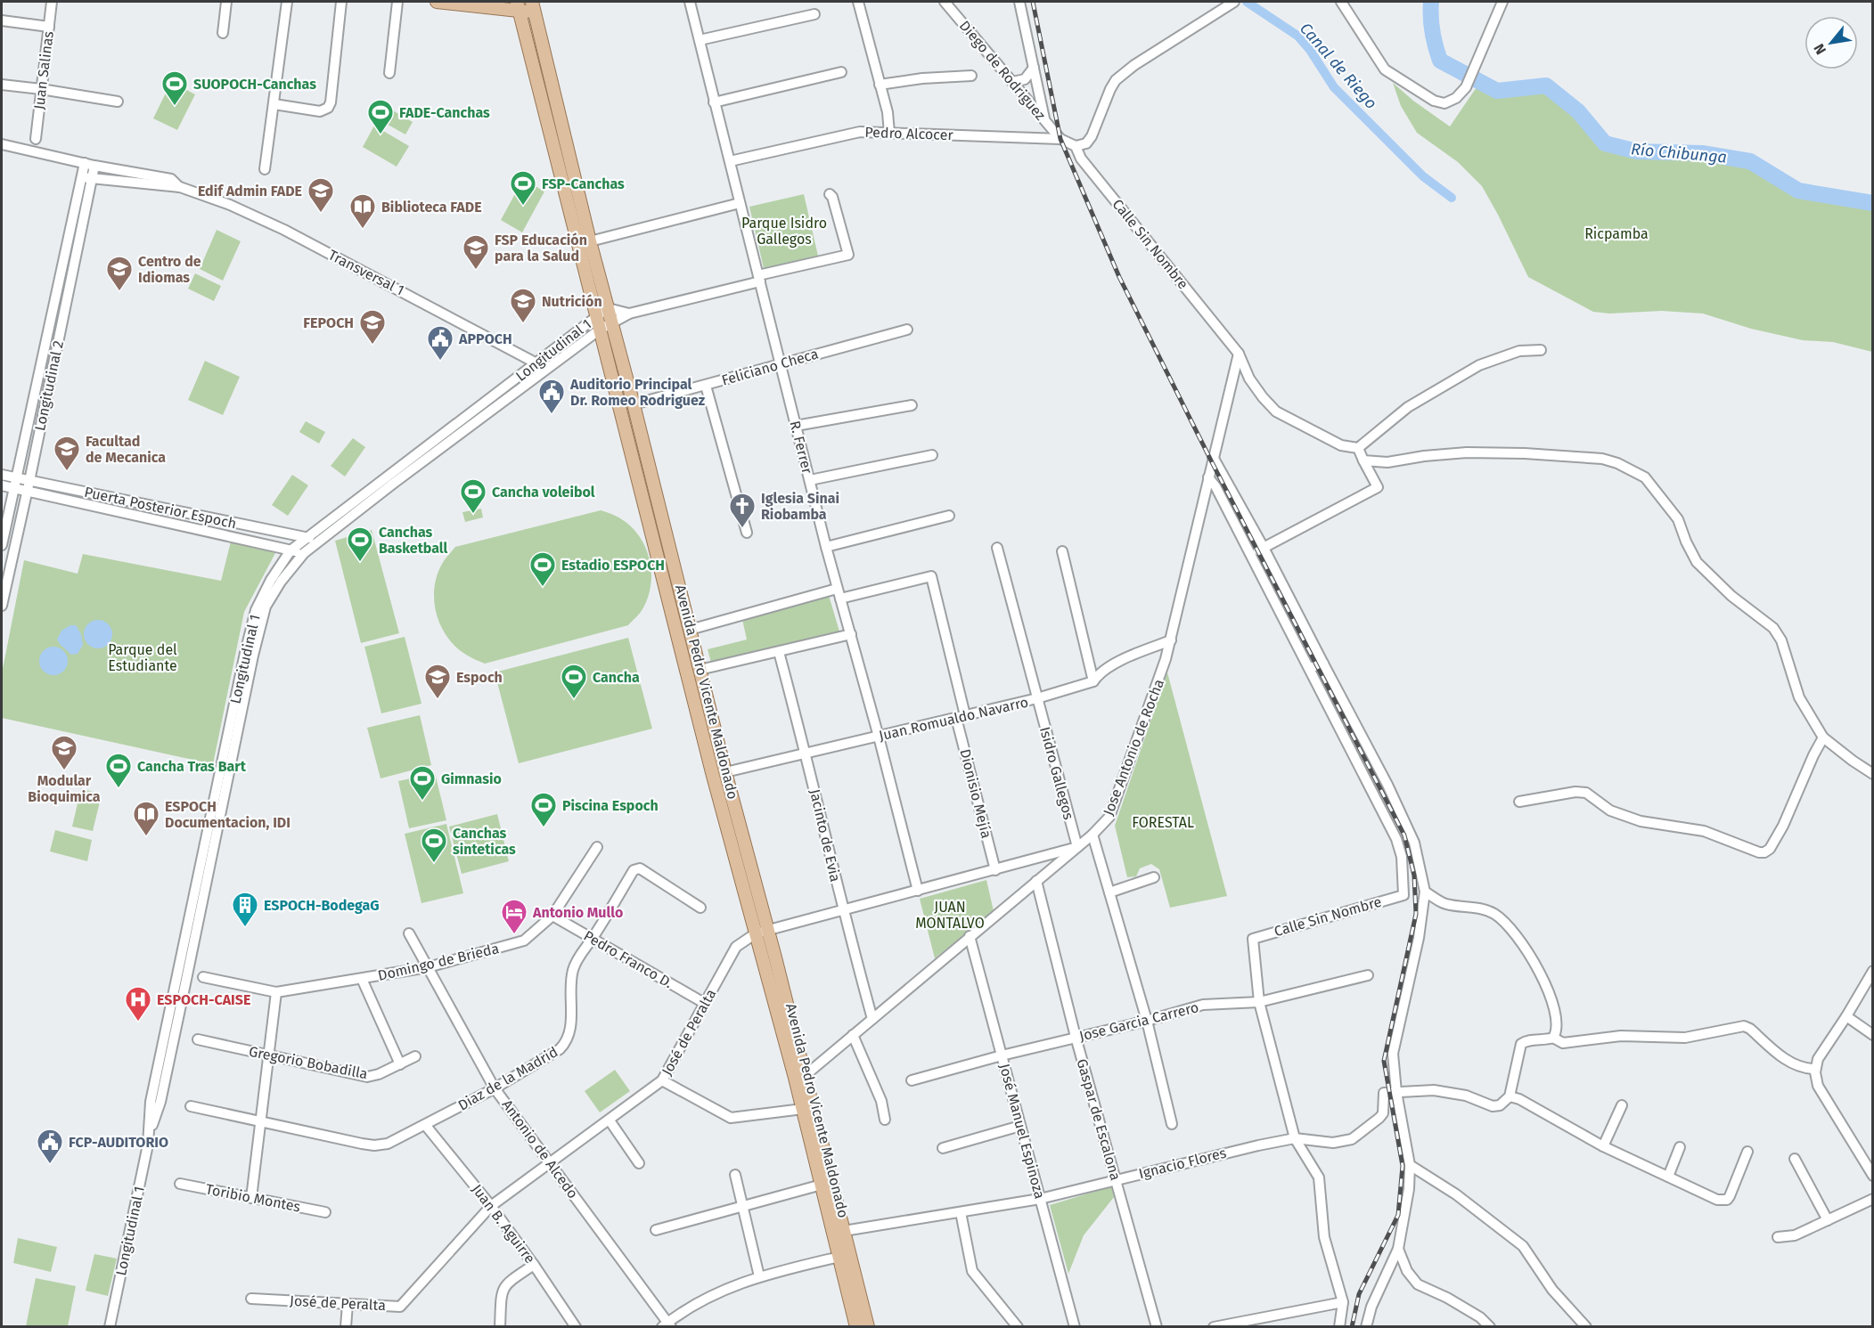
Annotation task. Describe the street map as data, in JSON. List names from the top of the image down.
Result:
{
  "streets": {
    "main road": ["Avenida Pedro Vicente Maldonado"],
    "street": [
      "Juan Salinas",
      "Diego de Rodriguez",
      "Pedro Alcocer",
      "Calle Sin Nombre",
      "Transversal 1",
      "Longitudinal 1",
      "Feliciano Checa",
      "Longitudinal 2",
      "R. Ferrer",
      "Puerta Posterior Espoch",
      "Juan Romualdo Navarro",
      "Jose Antonio de Rocha",
      "Isidro Gallegos",
      "Dionisio Mejía",
      "Jacinto de Evia",
      "Pedro Franco D.",
      "Domingo de Brieda",
      "Jose Garcia Carrero",
      "José de Peralta",
      "Gregorio Bobadilla",
      "Diaz de la Madrid",
      "Gaspar de Escalona",
      "José Manuel Espinoza",
      "Antonio de Alcedo",
      "Ignacio Flores",
      "Toribio Montes",
      "Juan B. Aguirre"
    ]
  },
  "crossings": [
    ["Diego de Rodriguez", "Pedro Alcocer"],
    ["Pedro Alcocer", "R. Ferrer"],
    ["Calle Sin Nombre", "Jose Antonio de Rocha"],
    ["Calle Sin Nombre", "Jose Garcia Carrero"],
    ["Transversal 1", "Longitudinal 1"],
    ["Transversal 1", "Longitudinal 2"],
    ["Longitudinal 1", "Puerta Posterior Espoch"],
    ["Longitudinal 1", "Avenida Pedro Vicente Maldonado"],
    ["Feliciano Checa", "R. Ferrer"],
    ["Feliciano Checa", "Avenida Pedro Vicente Maldonado"],
    ["Longitudinal 2", "Puerta Posterior Espoch"],
    ["R. Ferrer", "Juan Romualdo Navarro"],
    ["R. Ferrer", "Dionisio Mejía"],
    ["R. Ferrer", "José de Peralta"],
    ["Avenida Pedro Vicente Maldonado", "Juan Romualdo Navarro"],
    ["Avenida Pedro Vicente Maldonado", "Jose Antonio de Rocha"],
    ["Avenida Pedro Vicente Maldonado", "José de Peralta"],
    ["Avenida Pedro Vicente Maldonado", "Ignacio Flores"],
    ["Juan Romualdo Navarro", "Jose Antonio de Rocha"],
    ["Juan Romualdo Navarro", "Isidro Gallegos"],
    ["Juan Romualdo Navarro", "Dionisio Mejía"],
    ["Juan Romualdo Navarro", "Jacinto de Evia"],
    ["Jose Antonio de Rocha", "Isidro Gallegos"],
    ["Jose Antonio de Rocha", "Jacinto de Evia"],
    ["Jose Antonio de Rocha", "José de Peralta"],
    ["Jose Antonio de Rocha", "Gaspar de Escalona"],
    ["Jose Antonio de Rocha", "José Manuel Espinoza"],
    ["Isidro Gallegos", "José de Peralta"],
    ["Dionisio Mejía", "José de Peralta"],
    ["Jacinto de Evia", "José de Peralta"],
    ["Pedro Franco D.", "Domingo de Brieda"],
    ["Pedro Franco D.", "José de Peralta"],
    ["Pedro Franco D.", "Diaz de la Madrid"],
    ["Domingo de Brieda", "Antonio de Alcedo"],
    ["Jose Garcia Carrero", "Gaspar de Escalona"],
    ["Jose Garcia Carrero", "José Manuel Espinoza"],
    ["José de Peralta", "Antonio de Alcedo"],
    ["José de Peralta", "Juan B. Aguirre"],
    ["Diaz de la Madrid", "Antonio de Alcedo"],
    ["Diaz de la Madrid", "Juan B. Aguirre"],
    ["Gaspar de Escalona", "Ignacio Flores"],
    ["José Manuel Espinoza", "Ignacio Flores"]
  ],
  "water": ["Canal de Riego", "Río Chibunga"],
  "parks": [
    "Parque Isidro Gallegos",
    "Ricpamba",
    "Parque del Estudiante",
    "FORESTAL",
    "JUAN MONTALVO"
  ],
  "places": {
    "sports": [
      "SUOPOCH-Canchas",
      "FADE-Canchas",
      "FSP-Canchas",
      "Cancha voleibol",
      "Canchas Basketball",
      "Estadio ESPOCH",
      "Cancha",
      "Cancha Tras Bart",
      "Gimnasio",
      "Piscina Espoch",
      "Canchas sinteticas"
    ],
    "school or university": [
      "Edif Admin FADE",
      "FSP Educación para la Salud",
      "Centro de Idiomas",
      "Nutrición",
      "FEPOCH",
      "Facultad de Mecanica",
      "Espoch",
      "Modular Bioquimica"
    ],
    "library": ["Biblioteca FADE", "ESPOCH Documentacion, IDI"],
    "public building": ["APPOCH", "Auditorio Principal Dr. Romeo Rodriguez", "FCP-AUDITORIO"],
    "church": ["Iglesia Sinai Riobamba"],
    "building": ["ESPOCH-BodegaG"],
    "hotel": ["Antonio Mullo"],
    "hospital": ["ESPOCH-CAISE"]
  },
  "north": "bottom left"
}
